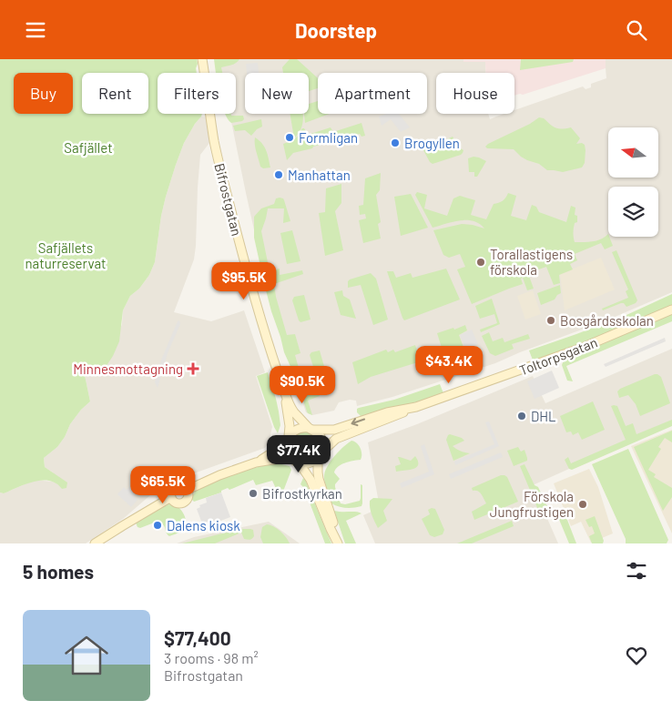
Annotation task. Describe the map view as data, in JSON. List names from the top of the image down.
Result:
{
  "streets": {
    "street": ["Bifrostgatan", "Toltorpsgatan"]
  },
  "crossings": [
    ["Bifrostgatan", "Toltorpsgatan"]
  ],
  "parks": ["Safjället", "Safjällets naturreservat"],
  "places": {
    "other": [
      "Formligan",
      "Brogyllen",
      "Manhattan",
      "Torallastigens förskola",
      "Bosgårdsskolan",
      "DHL",
      "Bifrostkyrkan",
      "Förskola Jungfrustigen",
      "Dalens kiosk"
    ],
    "health": ["Minnesmottagning"]
  },
  "north": "left",
  "page": {
    "header": "Doorstep",
    "chip": [
      "Buy",
      "Rent",
      "Filters",
      "New",
      "Apartment",
      "House"
    ],
    "price": [
      "$95.5K",
      "$43.4K",
      "$90.5K",
      "$77.4K",
      "$65.5K"
    ],
    "heading": "5 homes",
    "list": [
      {
        "name": "$77,400",
        "note": "3 rooms · 98 m² · Bifrostgatan"
      }
    ]
  }
}
